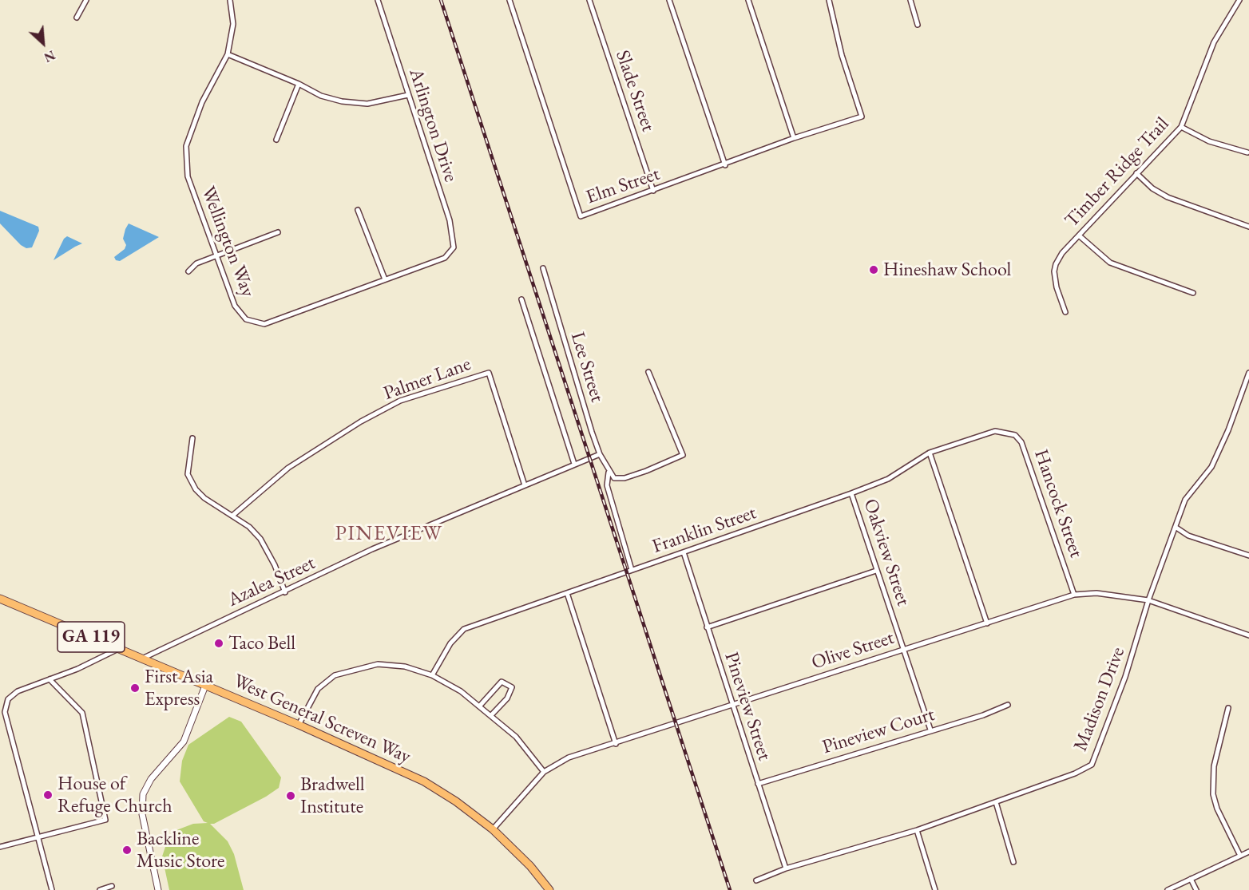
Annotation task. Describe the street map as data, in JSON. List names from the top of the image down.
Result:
{
  "streets": {
    "main road": ["GA 119", "West General Screven Way"],
    "street": [
      "Slade Street",
      "Arlington Drive",
      "Timber Ridge Trail",
      "Elm Street",
      "Wellington Way",
      "Lee Street",
      "Palmer Lane",
      "Hancock Street",
      "Franklin Street",
      "Oakview Street",
      "Azalea Street",
      "Olive Street",
      "Madison Drive",
      "Pineview Street",
      "Pineview Court"
    ]
  },
  "crossings": [
    ["Slade Street", "Elm Street"],
    ["Arlington Drive", "Wellington Way"],
    ["Lee Street", "Franklin Street"],
    ["Lee Street", "Azalea Street"],
    ["Palmer Lane", "Azalea Street"],
    ["Hancock Street", "Franklin Street"],
    ["Hancock Street", "Olive Street"],
    ["Franklin Street", "Oakview Street"],
    ["Franklin Street", "Pineview Street"],
    ["Oakview Street", "Olive Street"],
    ["Oakview Street", "Pineview Court"],
    ["Azalea Street", "West General Screven Way"],
    ["Olive Street", "Madison Drive"],
    ["Olive Street", "Pineview Street"],
    ["Olive Street", "West General Screven Way"],
    ["Madison Drive", "Pineview Street"],
    ["Pineview Street", "Pineview Court"]
  ],
  "districts": ["PINEVIEW"],
  "places": [
    "Hineshaw School",
    "Taco Bell",
    "First Asia Express",
    "House of Refuge Church",
    "Bradwell Institute",
    "Backline Music Store"
  ],
  "north": "bottom right"
}
